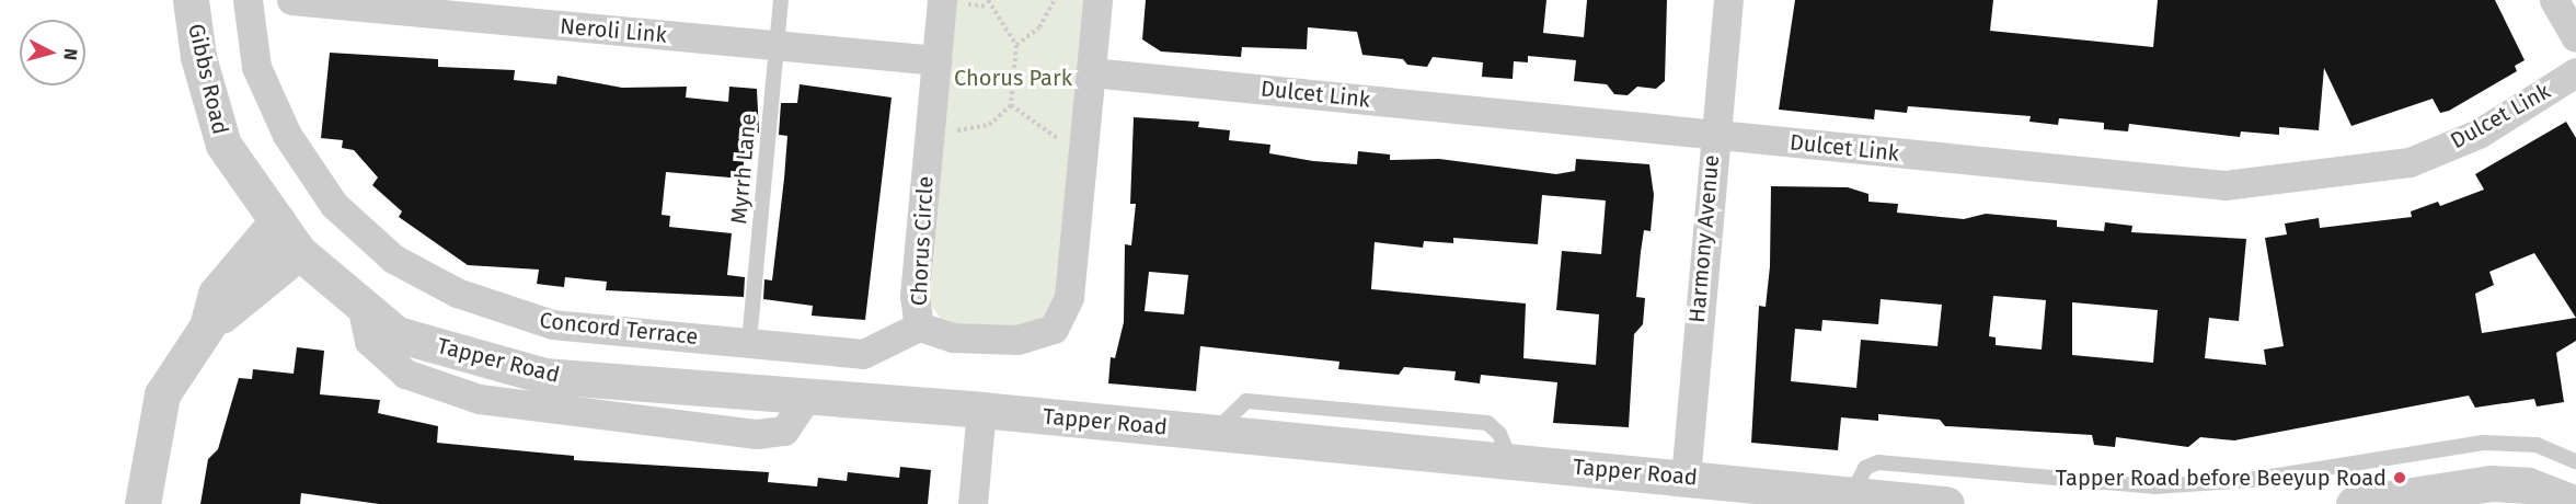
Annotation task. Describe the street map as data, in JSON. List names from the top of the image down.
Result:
{
  "streets": {
    "street": [
      "Neroli Link",
      "Gibbs Road",
      "Dulcet Link",
      "Harmony Avenue",
      "Chorus Circle",
      "Concord Terrace",
      "Tapper Road"
    ],
    "lane": ["Myrrh Lane"]
  },
  "crossings": [
    ["Neroli Link", "Myrrh Lane"],
    ["Neroli Link", "Chorus Circle"],
    ["Gibbs Road", "Tapper Road"],
    ["Dulcet Link", "Harmony Avenue"],
    ["Dulcet Link", "Chorus Circle"],
    ["Myrrh Lane", "Concord Terrace"],
    ["Harmony Avenue", "Tapper Road"],
    ["Chorus Circle", "Concord Terrace"]
  ],
  "parks": ["Chorus Park"],
  "places": ["Tapper Road before Beeyup Road"],
  "north": "right"
}
